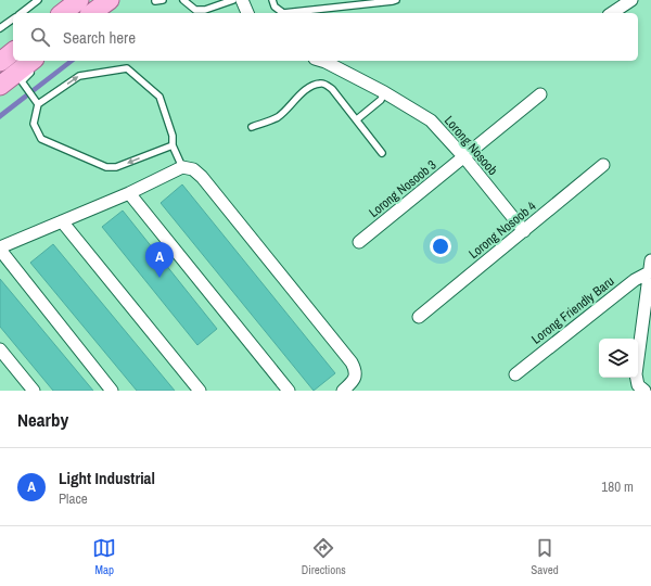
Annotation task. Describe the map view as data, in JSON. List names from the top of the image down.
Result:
{
  "streets": {
    "street": [
      "Lorong Nosoob",
      "Lorong Nosoob 3",
      "Lorong Nosoob 4",
      "Lorong Friendly Baru"
    ]
  },
  "crossings": [
    ["Lorong Nosoob", "Lorong Nosoob 3"],
    ["Lorong Nosoob", "Lorong Nosoob 4"]
  ],
  "page": {
    "search": "Search here",
    "pins": "A",
    "heading": "Nearby",
    "list": [
      {
        "mark": "A",
        "name": "Light Industrial",
        "note": "Place",
        "value": "180 m"
      }
    ],
    "nav": ["Map", "Directions", "Saved"]
  }
}
